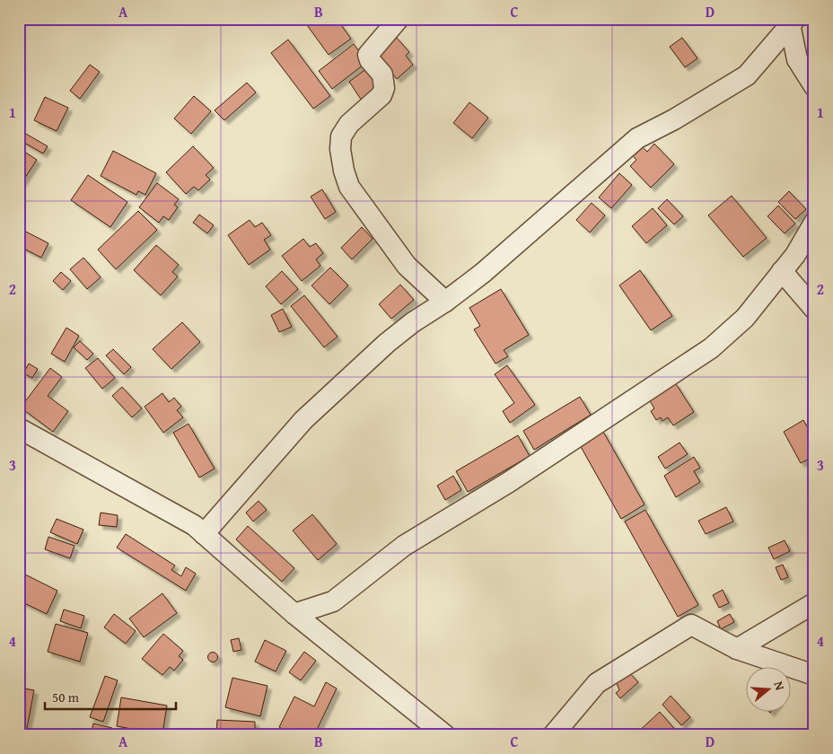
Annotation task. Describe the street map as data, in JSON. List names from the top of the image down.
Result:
{
  "scale_bar": "50 m",
  "north": "right",
  "grid": {
    "columns": [
      "A",
      "B",
      "C",
      "D"
    ],
    "rows": [
      "1",
      "2",
      "3",
      "4"
    ]
  }
}
